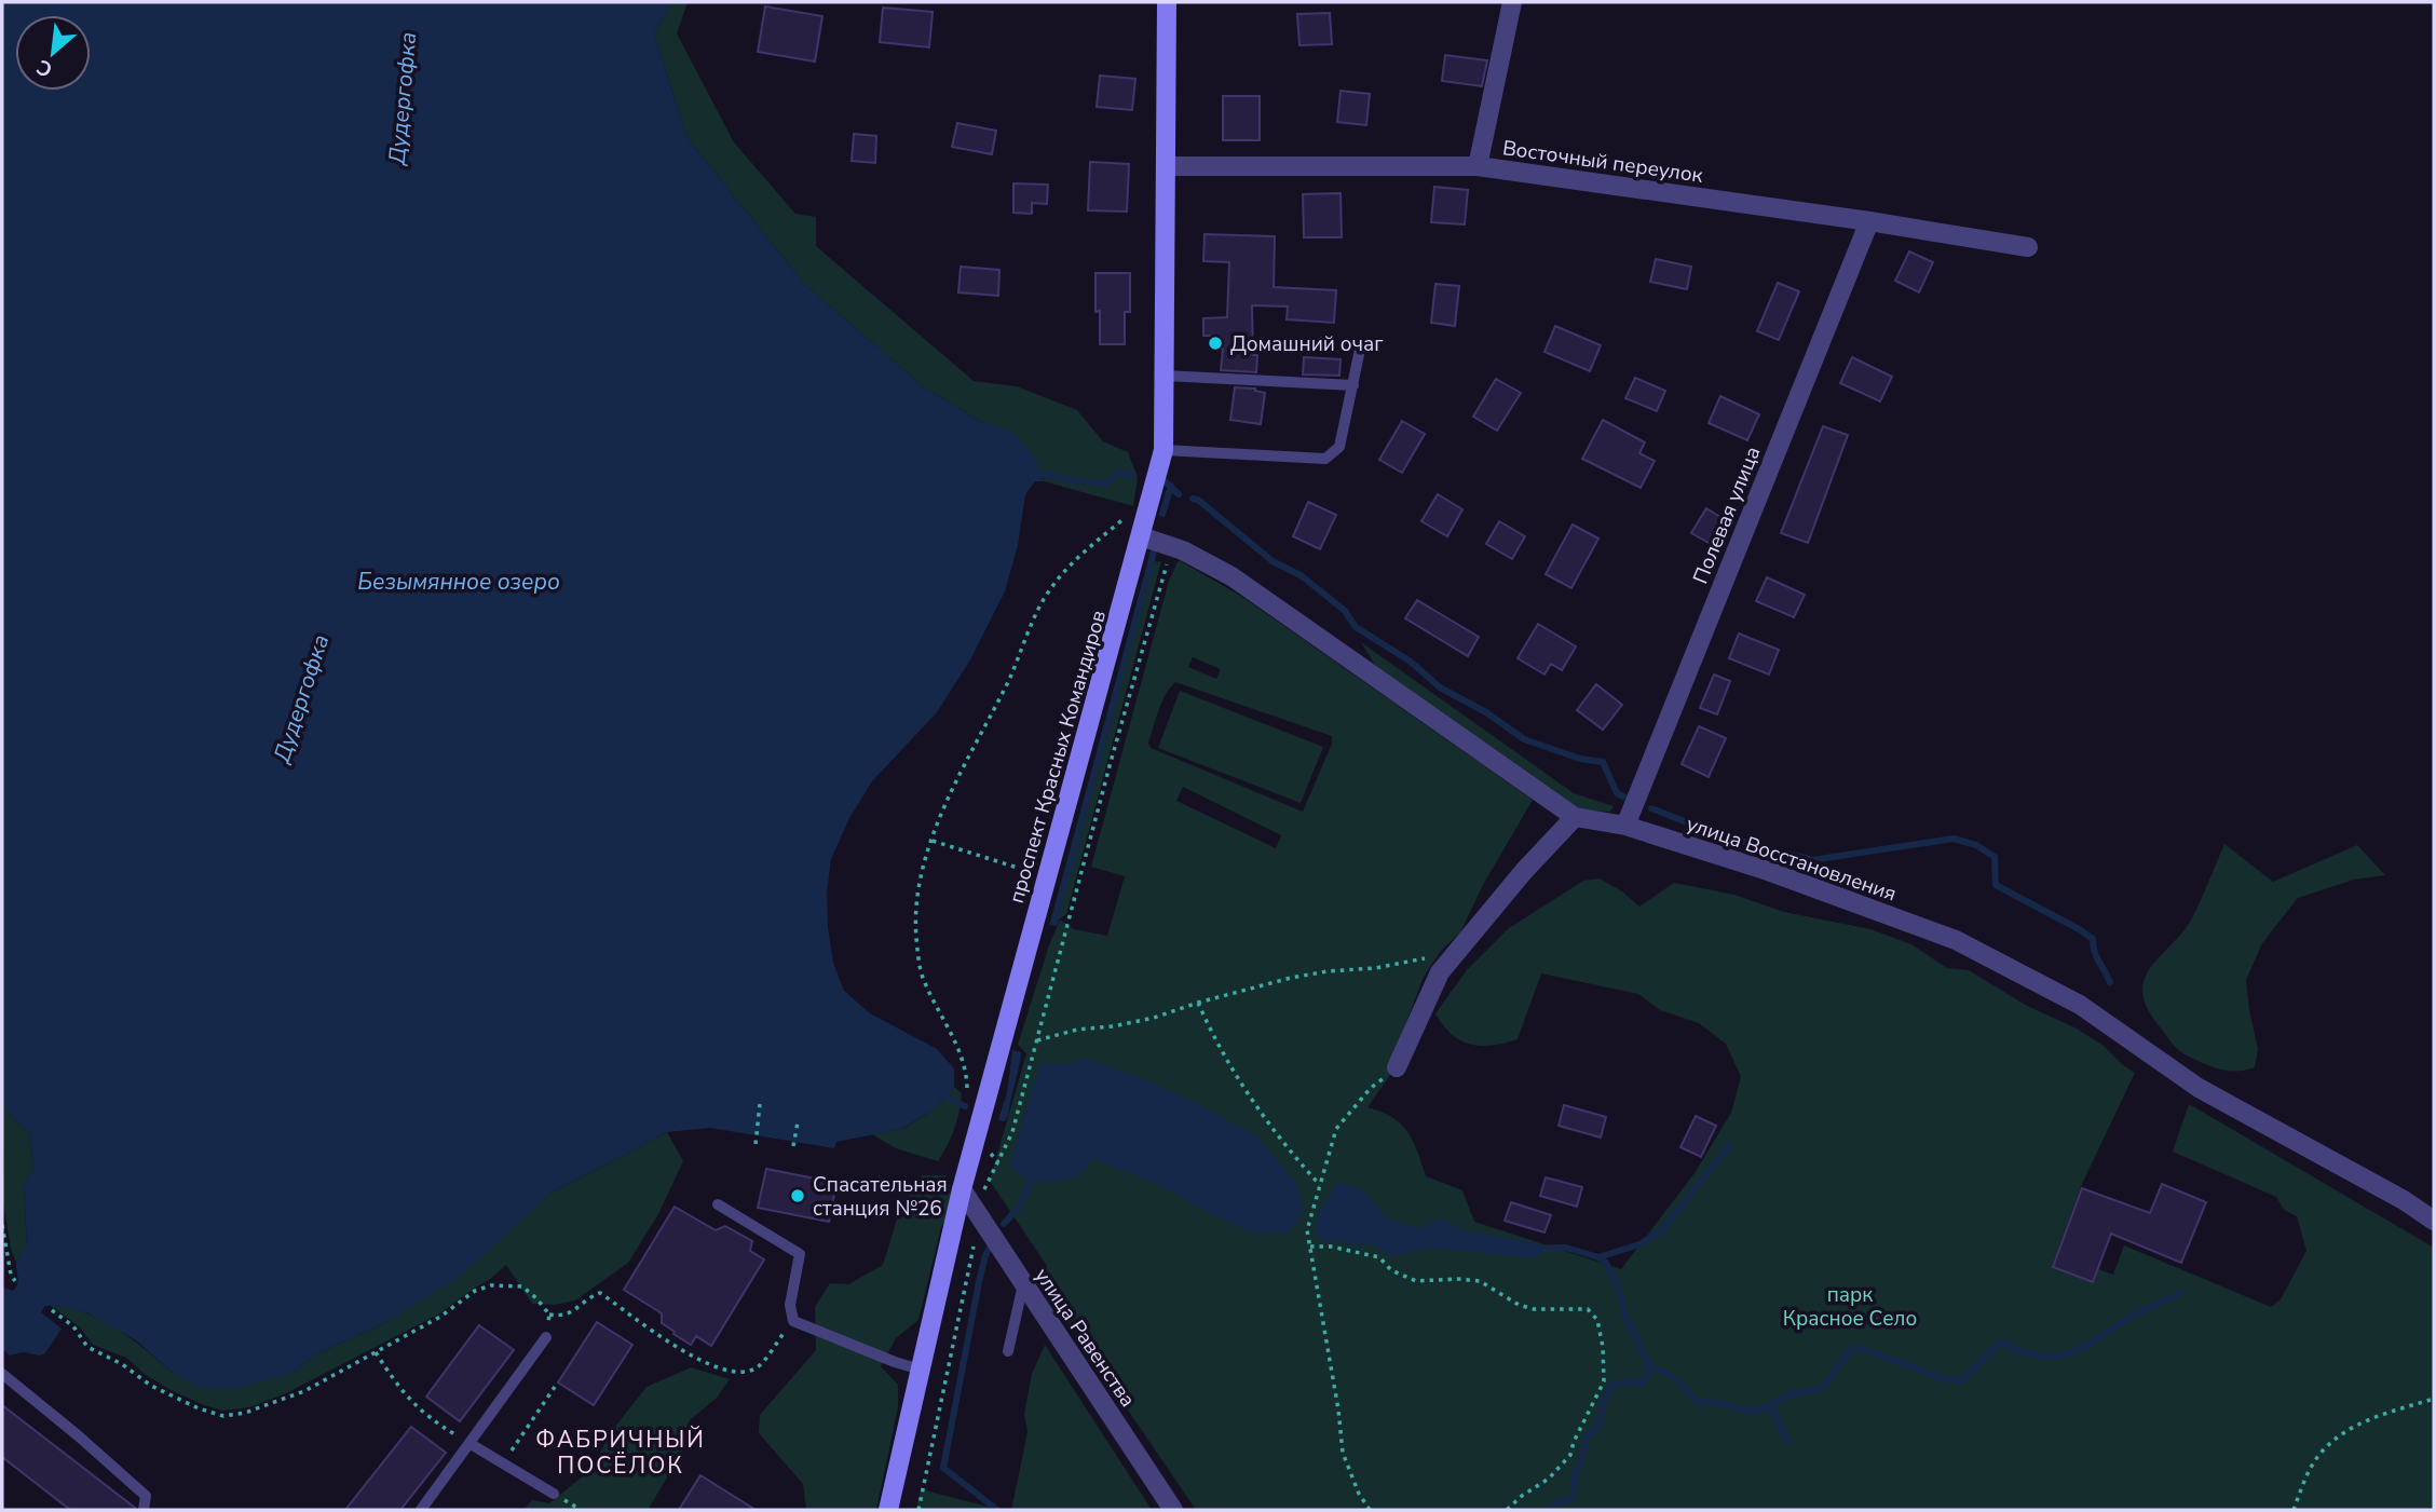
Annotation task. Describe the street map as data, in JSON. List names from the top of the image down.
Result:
{
  "streets": {
    "street": [
      "Восточный переулок",
      "Полевая улица",
      "проспект Красных Командиров",
      "улица Восстановления",
      "улица Равенства"
    ]
  },
  "crossings": [
    ["Восточный переулок", "Полевая улица"],
    ["Восточный переулок", "проспект Красных Командиров"],
    ["Полевая улица", "улица Восстановления"],
    ["проспект Красных Командиров", "улица Восстановления"],
    ["проспект Красных Командиров", "улица Равенства"]
  ],
  "districts": ["ФАБРИЧНЫЙ ПОСЁЛОК"],
  "water": ["Дудергофка", "Безымянное озеро"],
  "parks": ["парк Красное Село"],
  "places": ["Домашний очаг", "Спасательная станция №26"],
  "north": "bottom left"
}
